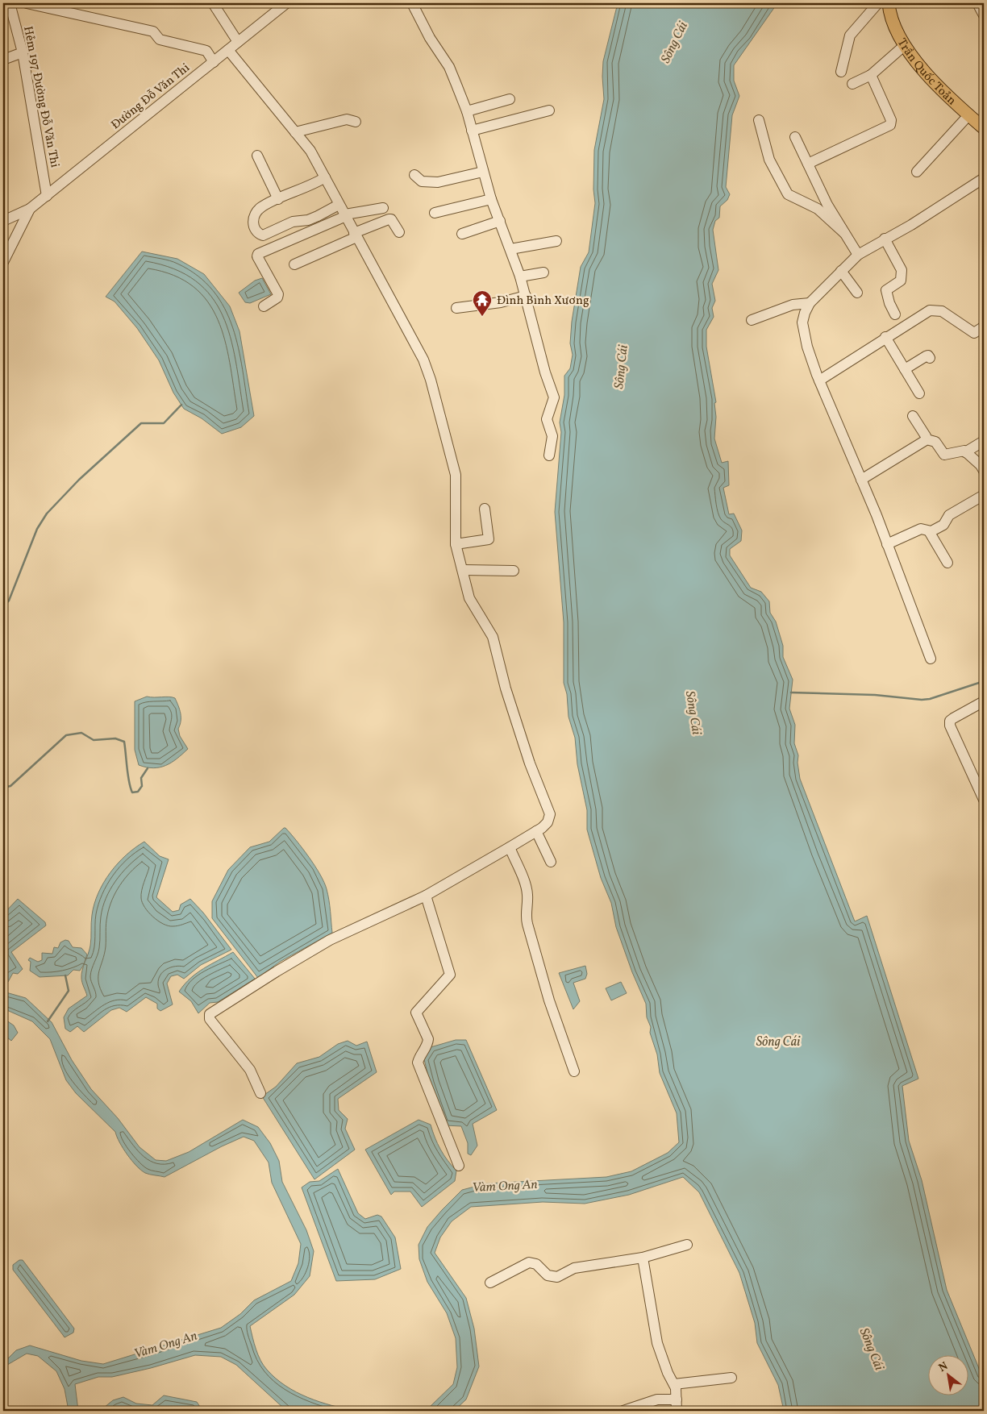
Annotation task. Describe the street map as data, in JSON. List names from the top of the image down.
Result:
{
  "streets": {
    "main road": ["Trần Quốc Toản"],
    "street": ["Đường Đỗ Văn Thi", "Hẻm 197 Đường Đỗ Văn Thi"]
  },
  "crossings": [
    ["Đường Đỗ Văn Thi", "Hẻm 197 Đường Đỗ Văn Thi"]
  ],
  "water": ["Sông Cái", "Vàm Ong An"],
  "places": {
    "temple": ["Đình Bình Xương"]
  },
  "north": "top left"
}
